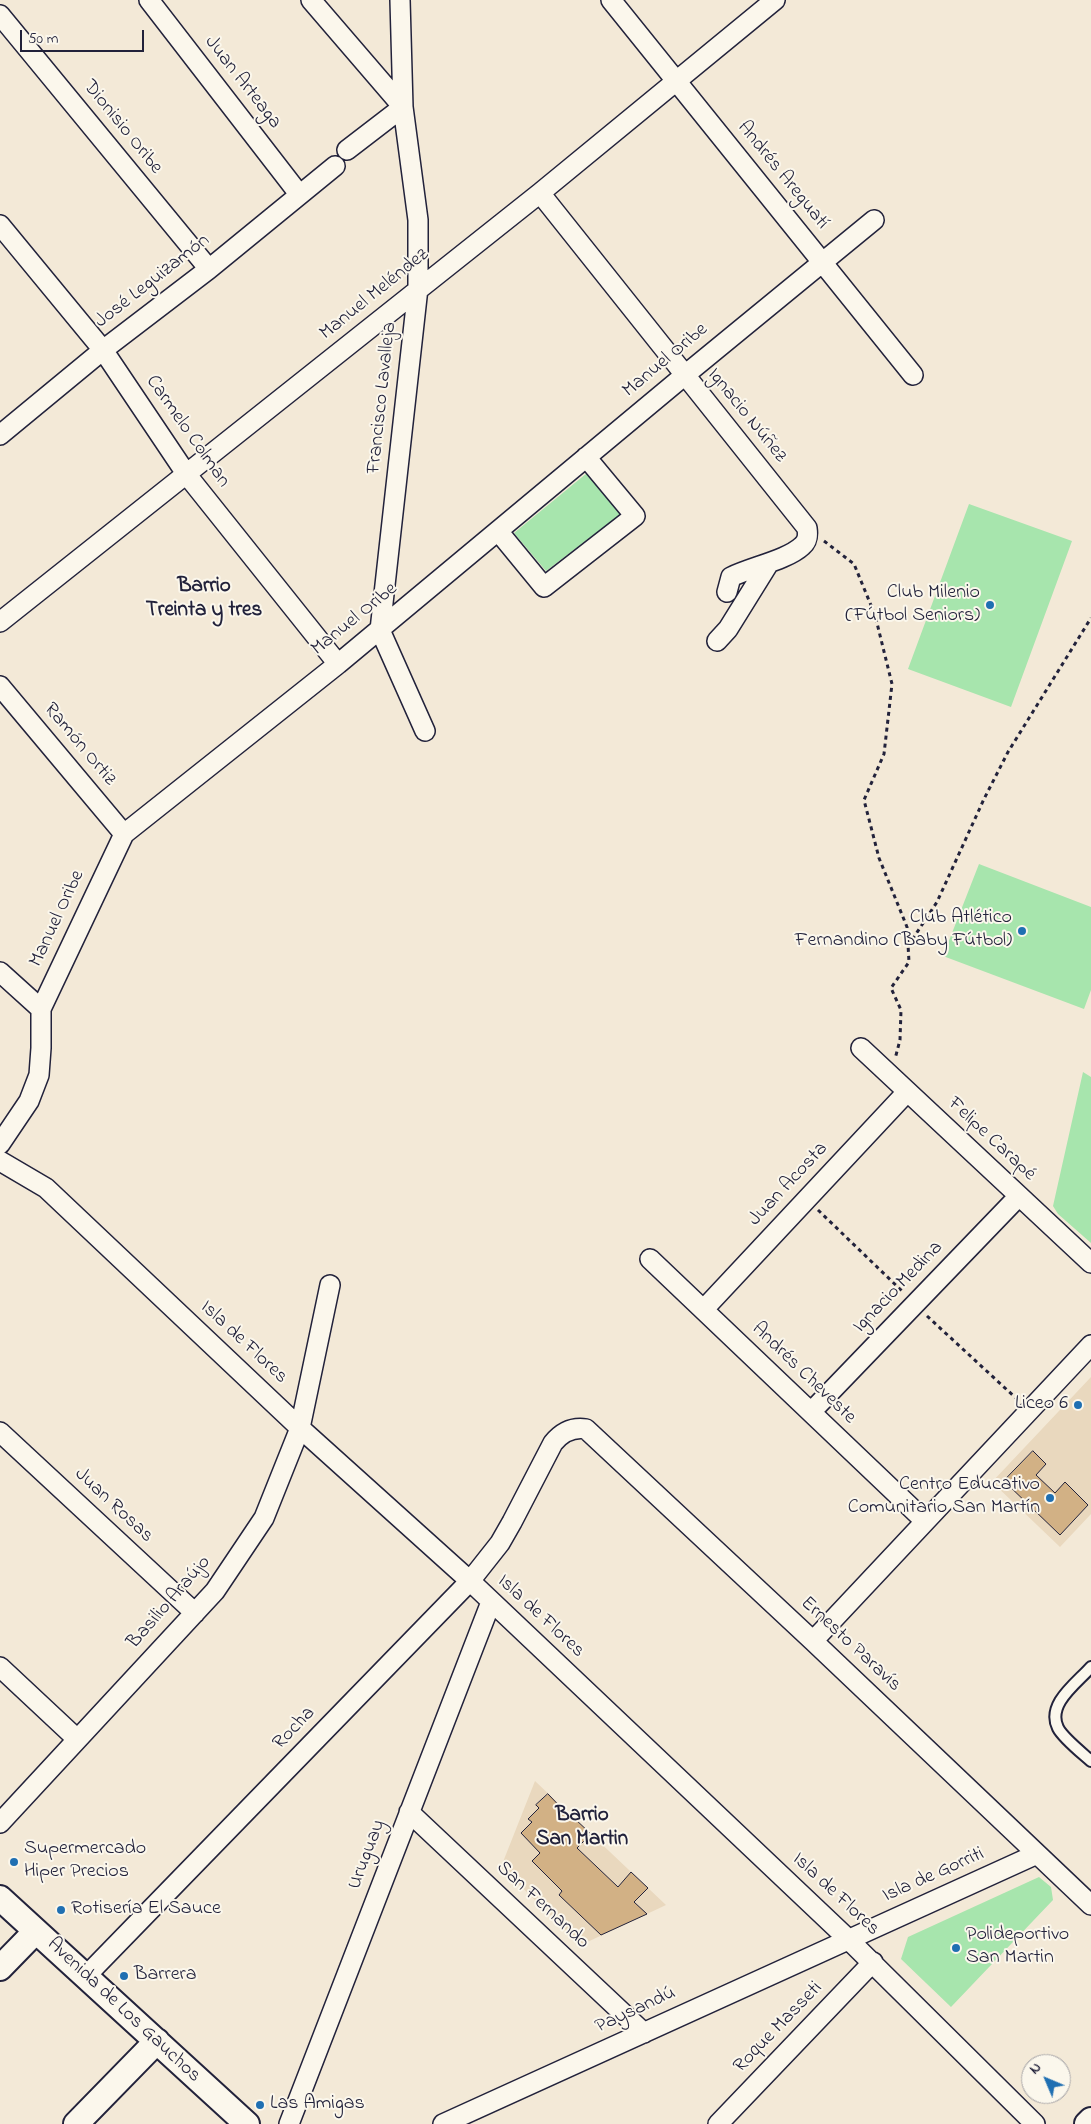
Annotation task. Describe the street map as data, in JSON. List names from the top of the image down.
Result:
{
  "streets": {
    "street": [
      "Juan Arteaga",
      "Dionisio Oribe",
      "Andrés Areguatí",
      "José Leguizamón",
      "Manuel Meléndez",
      "Manuel Oribe",
      "Francisco Lavalleja",
      "Ignacio Núñez",
      "Carmelo Colman",
      "Ramón Ortiz",
      "Felipe Carapé",
      "Juan Acosta",
      "Ignacio Medina",
      "Isla de Flores",
      "Andrés Cheveste",
      "Juan Rosas",
      "Basilio Araújo",
      "Ernesto Paravís",
      "Rocha",
      "Uruguay",
      "Isla de Gorriti",
      "San Fernando",
      "Avenida de Los Gauchos",
      "Paysandú",
      "Roque Masseti"
    ]
  },
  "crossings": [
    ["Juan Arteaga", "José Leguizamón"],
    ["Dionisio Oribe", "José Leguizamón"],
    ["Andrés Areguatí", "Manuel Meléndez"],
    ["Andrés Areguatí", "Manuel Oribe"],
    ["José Leguizamón", "Carmelo Colman"],
    ["Manuel Meléndez", "Francisco Lavalleja"],
    ["Manuel Meléndez", "Ignacio Núñez"],
    ["Manuel Meléndez", "Carmelo Colman"],
    ["Manuel Oribe", "Francisco Lavalleja"],
    ["Manuel Oribe", "Ignacio Núñez"],
    ["Manuel Oribe", "Carmelo Colman"],
    ["Manuel Oribe", "Ramón Ortiz"],
    ["Felipe Carapé", "Juan Acosta"],
    ["Felipe Carapé", "Ignacio Medina"],
    ["Juan Acosta", "Andrés Cheveste"],
    ["Ignacio Medina", "Andrés Cheveste"],
    ["Isla de Flores", "Basilio Araújo"],
    ["Isla de Flores", "Rocha"],
    ["Isla de Flores", "Uruguay"],
    ["Isla de Flores", "Isla de Gorriti"],
    ["Isla de Flores", "Paysandú"],
    ["Isla de Flores", "Roque Masseti"],
    ["Juan Rosas", "Basilio Araújo"],
    ["Ernesto Paravís", "Rocha"],
    ["Ernesto Paravís", "Isla de Gorriti"],
    ["Rocha", "Avenida de Los Gauchos"],
    ["Uruguay", "San Fernando"],
    ["Isla de Gorriti", "Paysandú"],
    ["San Fernando", "Paysandú"]
  ],
  "districts": ["Barrio Treinta y tres", "Barrio San Martin"],
  "places": [
    "Club Milenio (Fútbol Seniors)",
    "Club Atlético Fernandino (Baby Fútbol)",
    "Liceo 6",
    "Centro Educativo Comunitario San Martín",
    "Supermercado Hiper Precios",
    "Rotisería El Sauce",
    "Polideportivo San Martin",
    "Barrera",
    "Las Amigas"
  ],
  "scale_bar": "50 m",
  "north": "top left"
}
